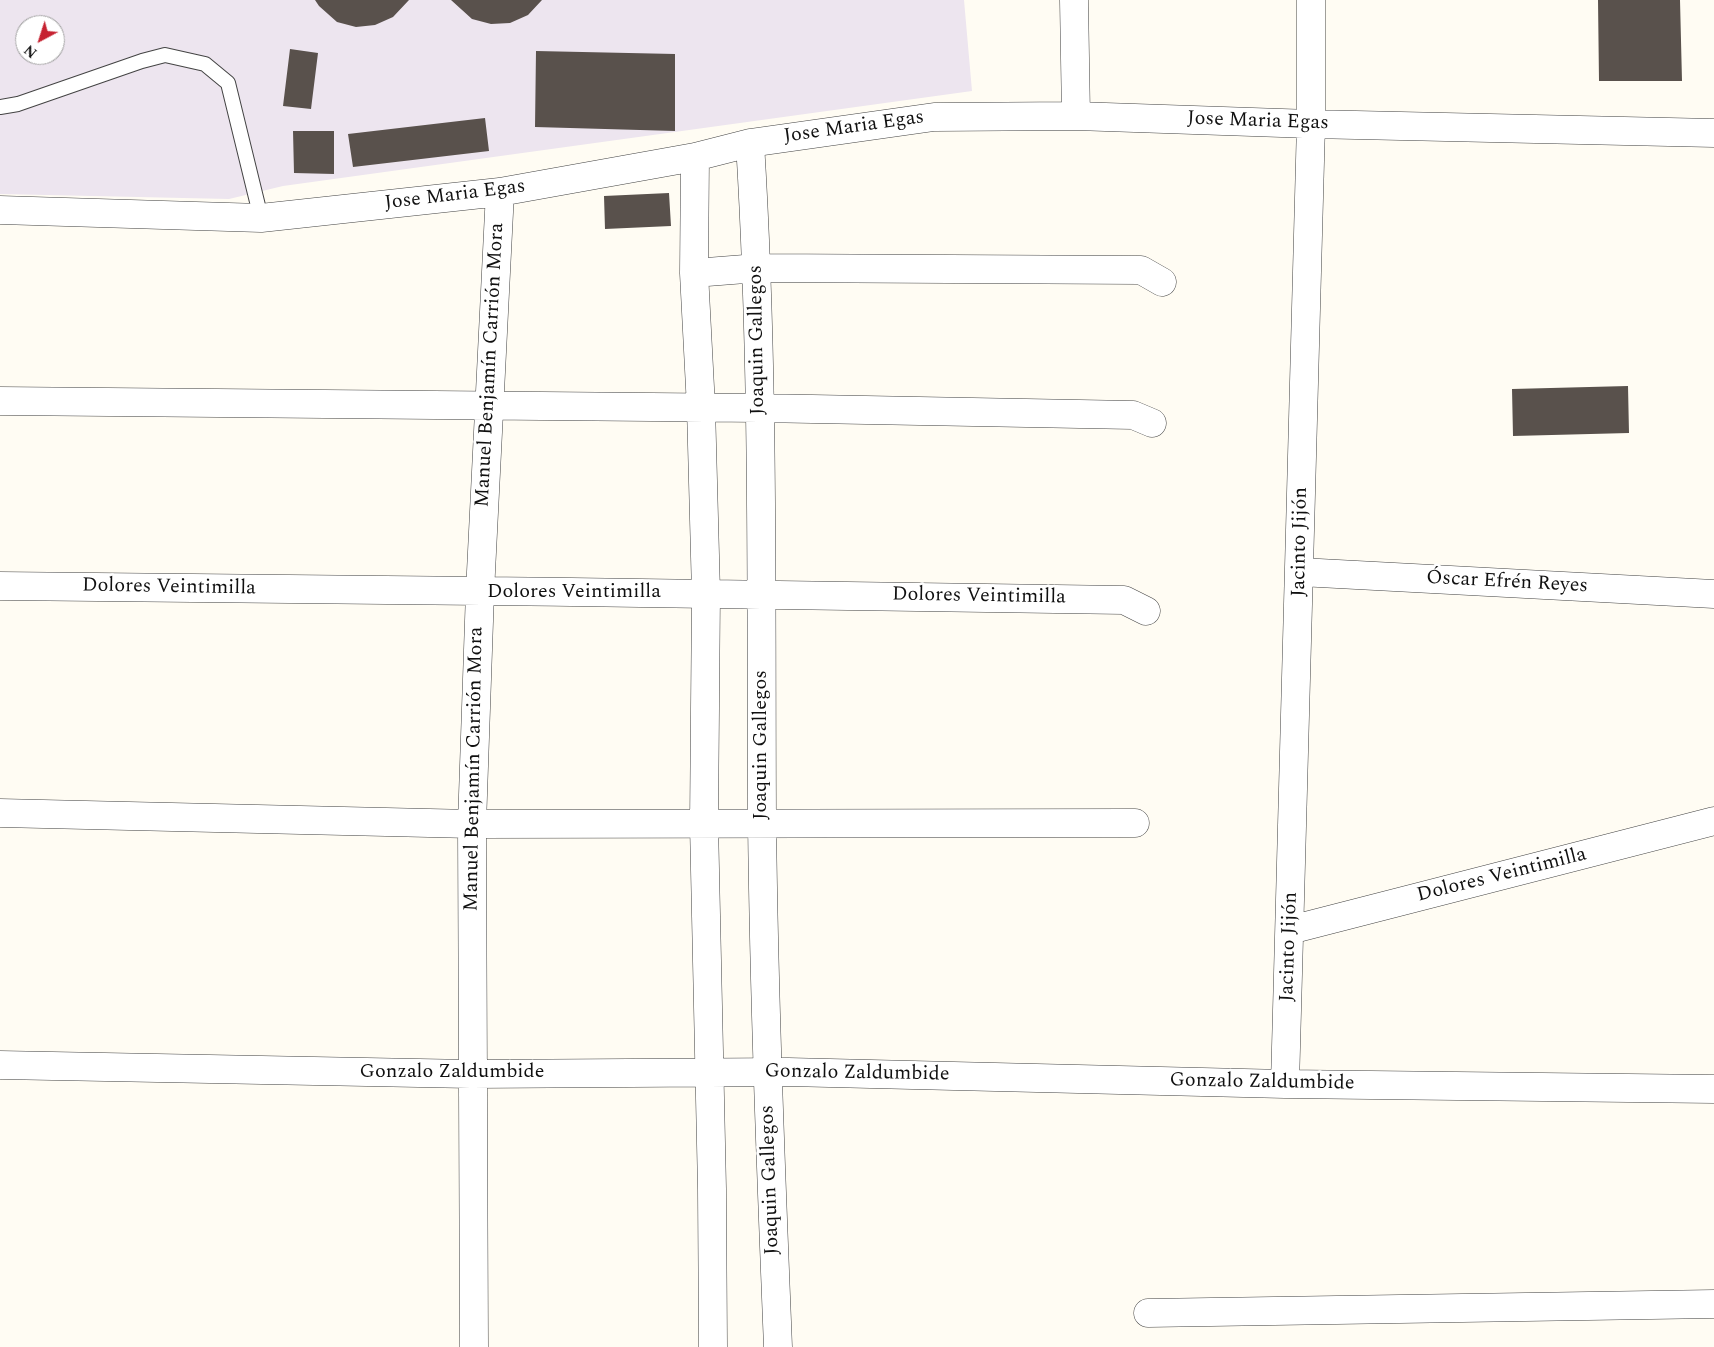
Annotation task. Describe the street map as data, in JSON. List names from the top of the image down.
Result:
{
  "streets": {
    "street": [
      "Jose Maria Egas",
      "Joaquin Gallegos",
      "Manuel Benjamín Carrión Mora",
      "Jacinto Jijón",
      "Óscar Efrén Reyes",
      "Dolores Veintimilla",
      "Gonzalo Zaldumbide"
    ]
  },
  "crossings": [
    ["Jose Maria Egas", "Joaquin Gallegos"],
    ["Jose Maria Egas", "Manuel Benjamín Carrión Mora"],
    ["Jose Maria Egas", "Jacinto Jijón"],
    ["Joaquin Gallegos", "Dolores Veintimilla"],
    ["Joaquin Gallegos", "Gonzalo Zaldumbide"],
    ["Manuel Benjamín Carrión Mora", "Dolores Veintimilla"],
    ["Manuel Benjamín Carrión Mora", "Gonzalo Zaldumbide"],
    ["Jacinto Jijón", "Óscar Efrén Reyes"],
    ["Jacinto Jijón", "Dolores Veintimilla"],
    ["Jacinto Jijón", "Gonzalo Zaldumbide"]
  ],
  "north": "bottom left"
}
